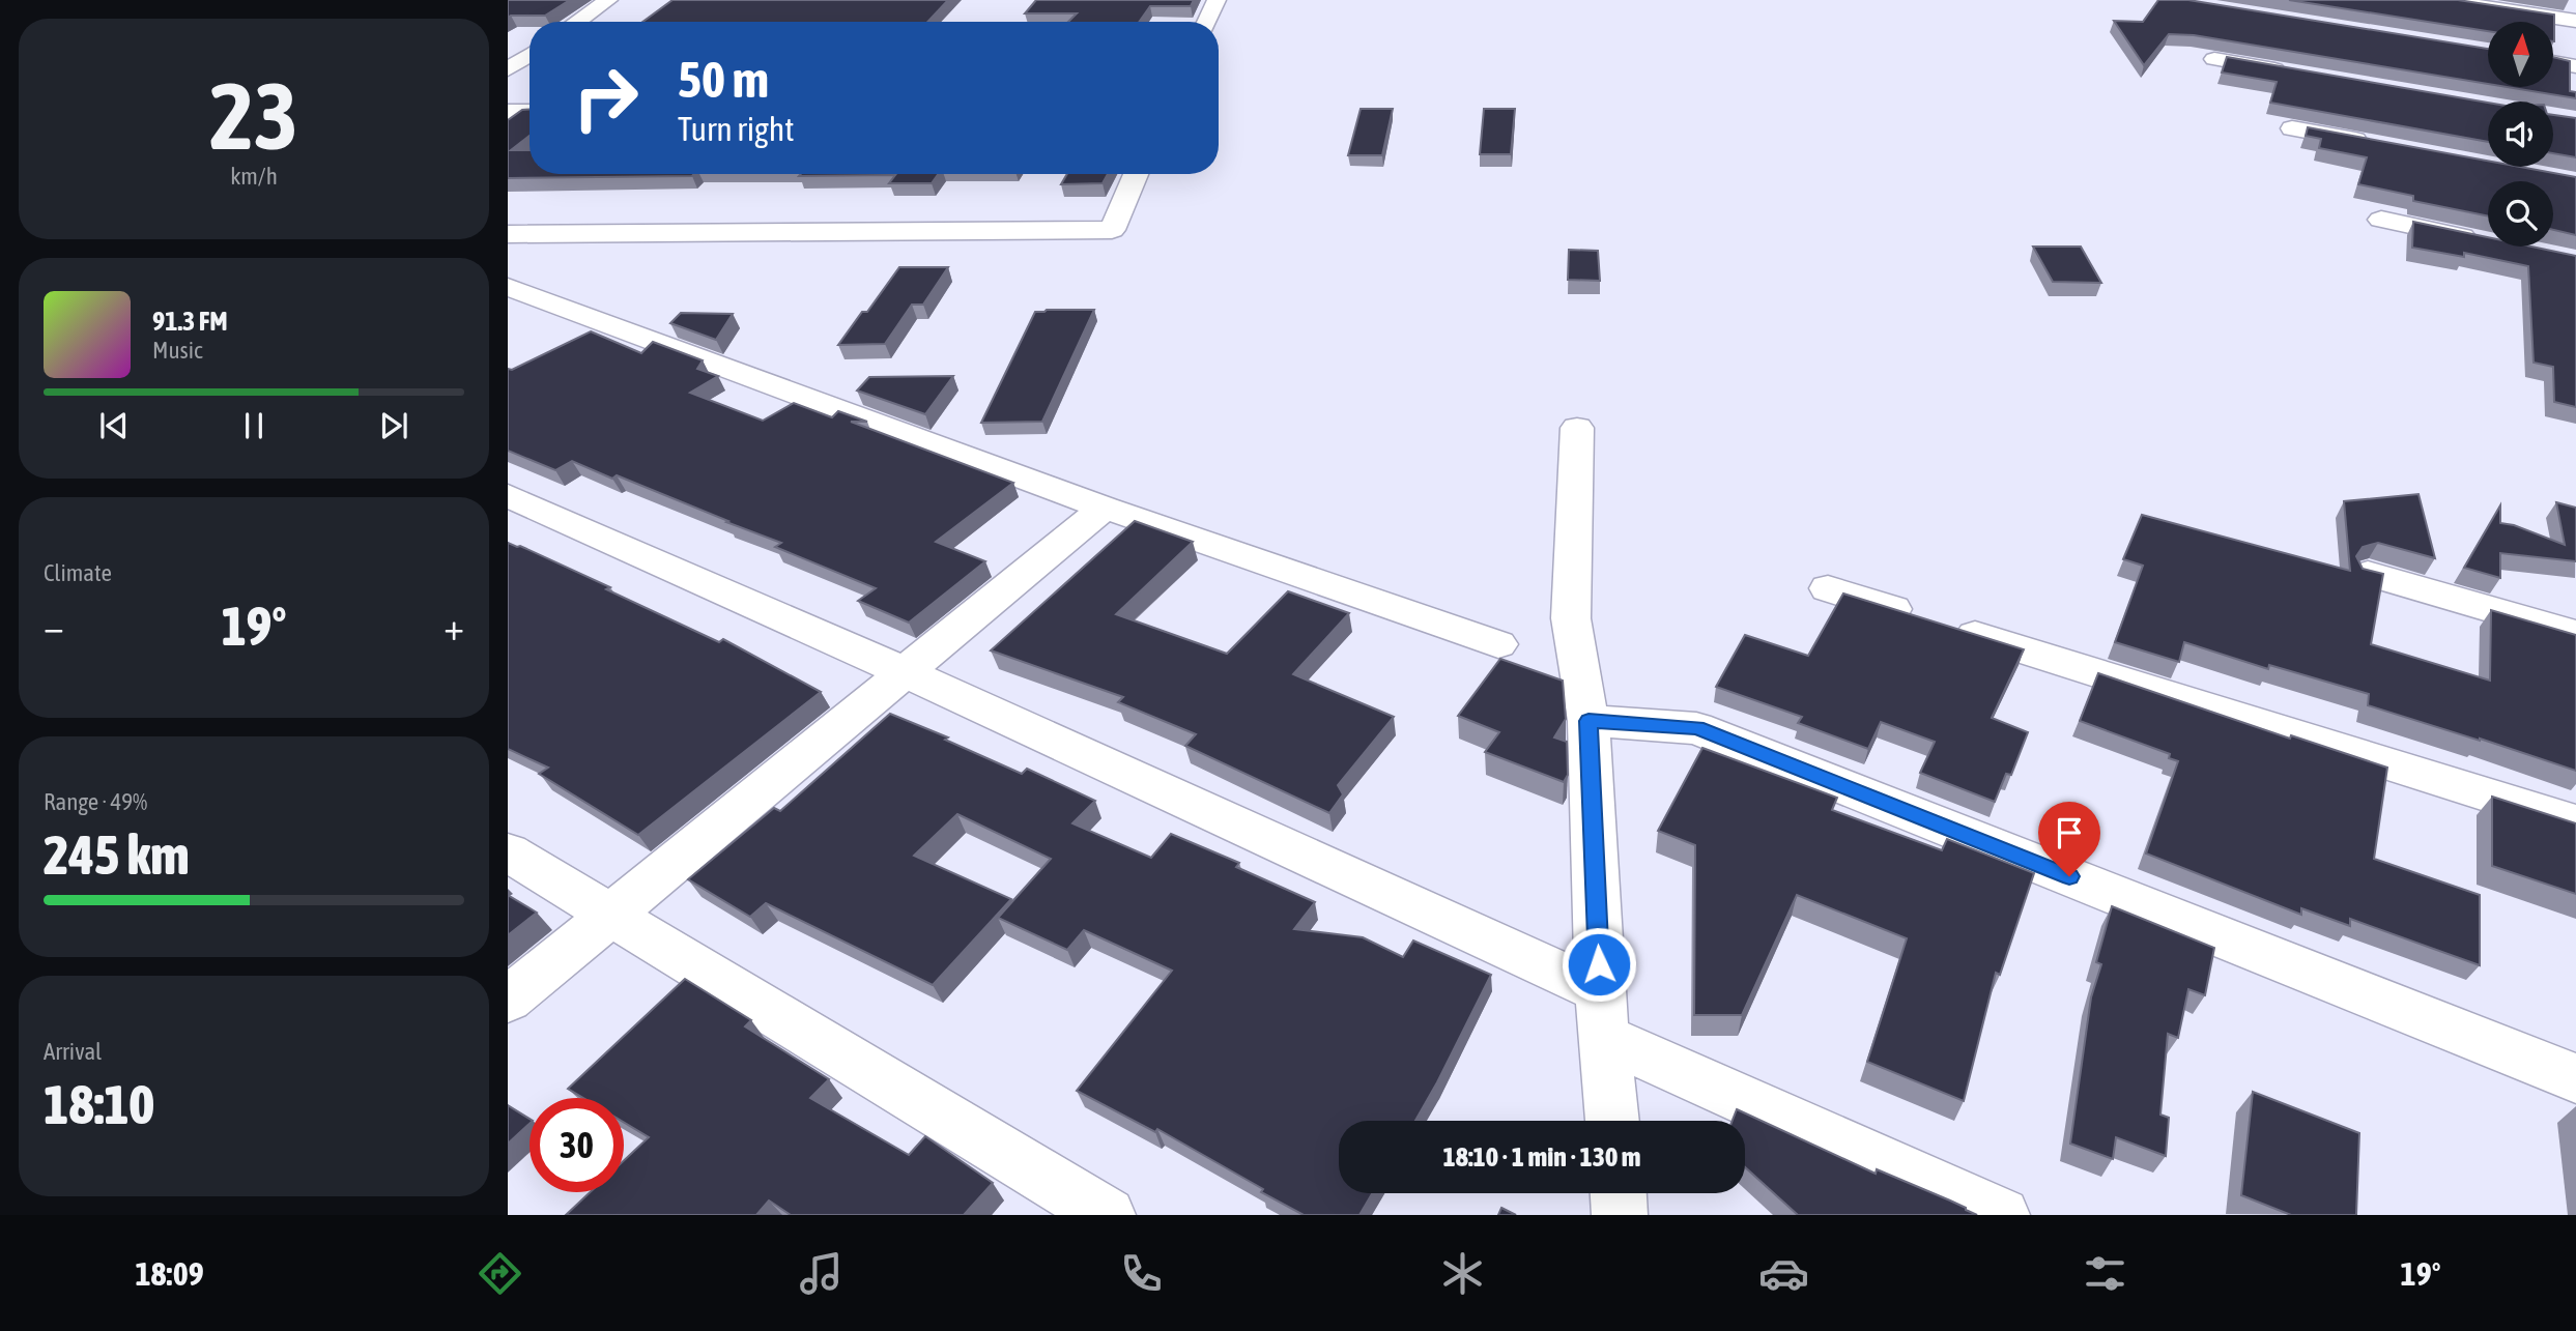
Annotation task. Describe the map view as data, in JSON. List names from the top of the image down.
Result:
{
  "north": "top",
  "page": {
    "tile": [
      ["23", "km/h"],
      "Climate",
      ["Range · 49%", "245 km"],
      ["Arrival", "18:10"]
    ],
    "turn": ["50 m", "Turn right"],
    "song": ["91.3 FM", "Music"],
    "heat": ["−", "19°", "+"],
    "limit": "30",
    "trip": "18:10 · 1 min · 130 m",
    "tabs": ["18:09", "19°"]
  }
}
